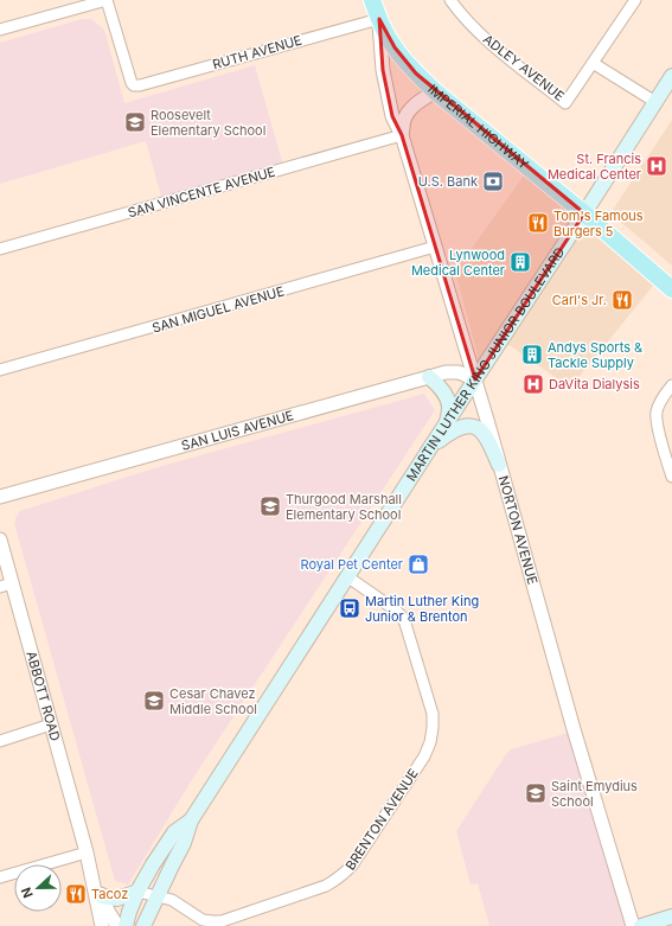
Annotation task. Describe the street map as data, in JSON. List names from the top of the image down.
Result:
{
  "streets": {
    "main road": ["IMPERIAL HIGHWAY", "MARTIN LUTHER KING JUNIOR BOULEVARD"],
    "street": [
      "RUTH AVENUE",
      "ADLEY AVENUE",
      "SAN VINCENTE AVENUE",
      "SAN MIGUEL AVENUE",
      "SAN LUIS AVENUE",
      "NORTON AVENUE",
      "ABBOTT ROAD",
      "BRENTON AVENUE"
    ]
  },
  "crossings": [
    ["RUTH AVENUE", "IMPERIAL HIGHWAY"],
    ["RUTH AVENUE", "NORTON AVENUE"],
    ["IMPERIAL HIGHWAY", "MARTIN LUTHER KING JUNIOR BOULEVARD"],
    ["IMPERIAL HIGHWAY", "NORTON AVENUE"],
    ["SAN VINCENTE AVENUE", "NORTON AVENUE"],
    ["SAN MIGUEL AVENUE", "NORTON AVENUE"],
    ["MARTIN LUTHER KING JUNIOR BOULEVARD", "SAN LUIS AVENUE"],
    ["MARTIN LUTHER KING JUNIOR BOULEVARD", "NORTON AVENUE"],
    ["MARTIN LUTHER KING JUNIOR BOULEVARD", "BRENTON AVENUE"],
    ["SAN LUIS AVENUE", "NORTON AVENUE"]
  ],
  "places": {
    "school or university": [
      "Roosevelt Elementary School",
      "Thurgood Marshall Elementary School",
      "Cesar Chavez Middle School",
      "Saint Emydius School"
    ],
    "hospital": ["St. Francis Medical Center", "DaVita Dialysis"],
    "bank": ["U.S. Bank"],
    "restaurant": ["Tom's Famous Burgers 5", "Carl's Jr.", "Tacoz"],
    "building": ["Lynwood Medical Center", "Andys Sports & Tackle Supply"],
    "shop": ["Royal Pet Center"],
    "bus stop": ["Martin Luther King Junior & Brenton"]
  },
  "north": "left"
}
